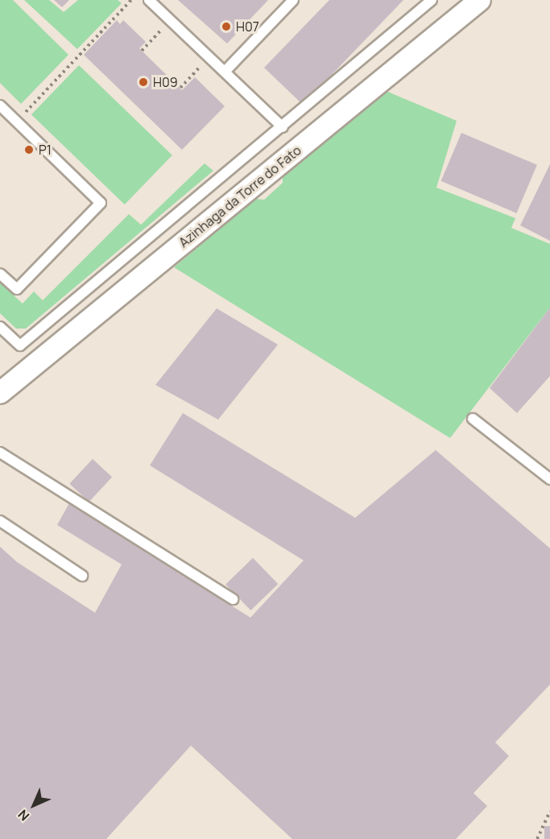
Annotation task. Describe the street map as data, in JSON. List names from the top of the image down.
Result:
{
  "streets": {
    "street": ["Azinhaga da Torre do Fato"]
  },
  "places": ["H07", "H09", "P1"],
  "north": "bottom left"
}
